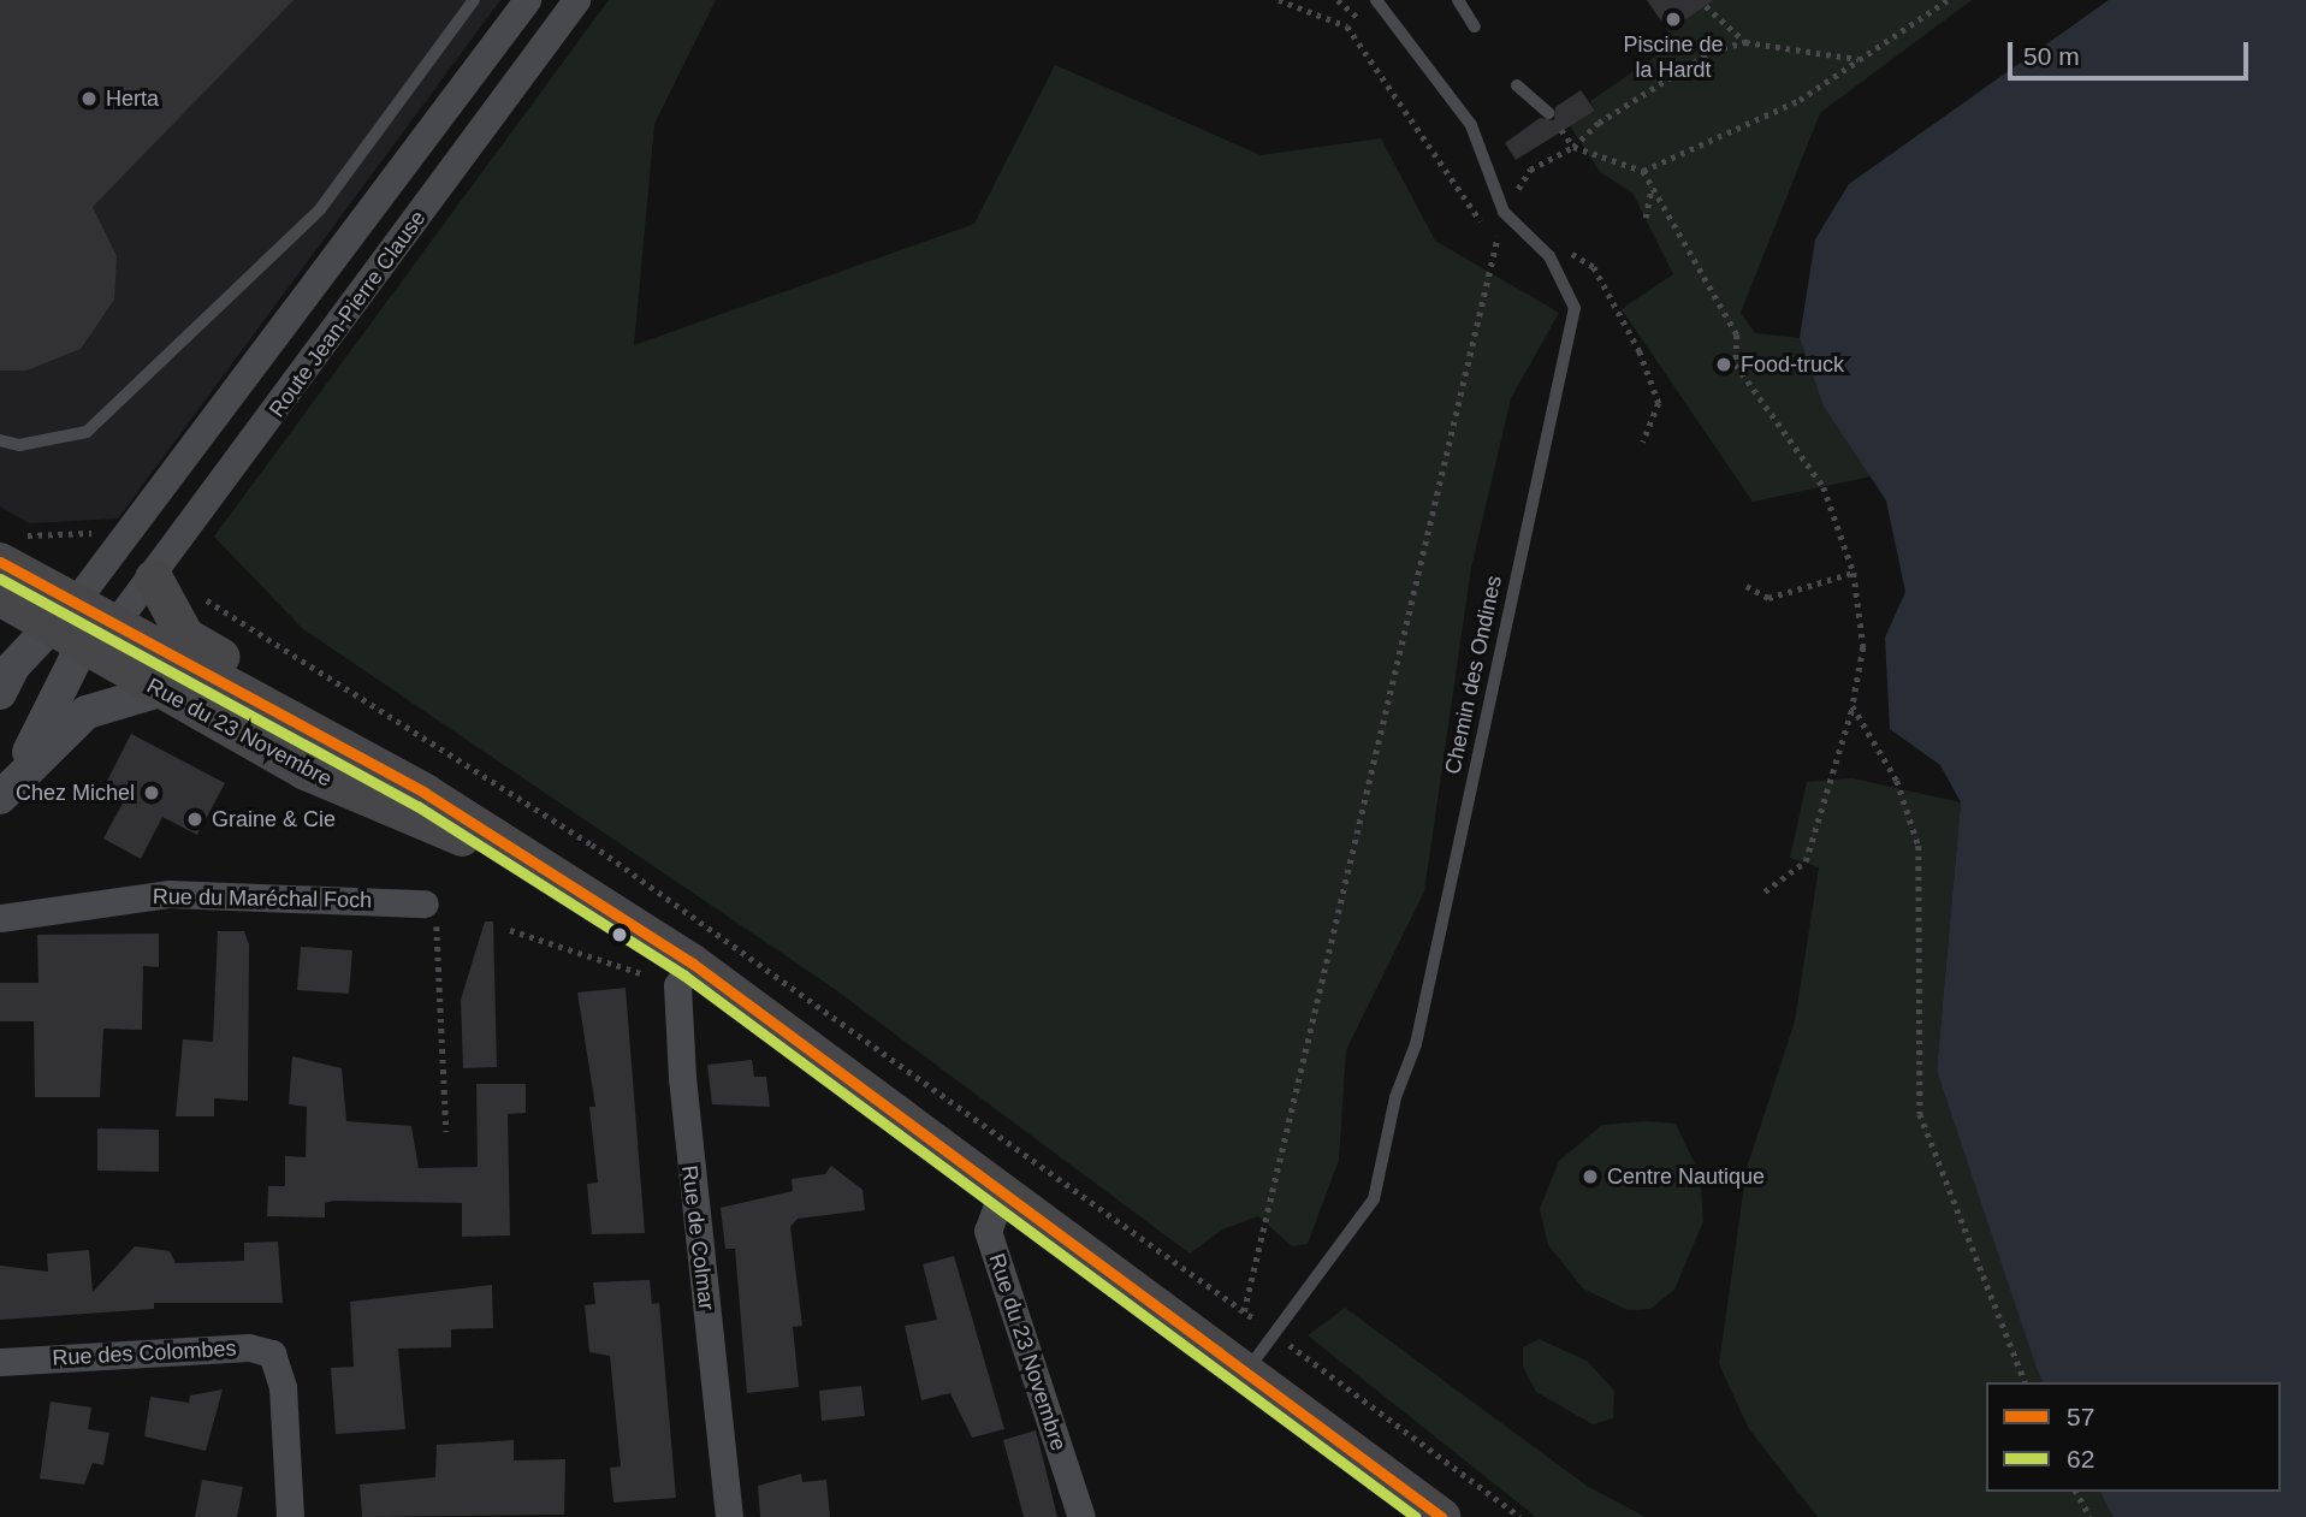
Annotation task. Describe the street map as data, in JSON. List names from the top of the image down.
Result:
{
  "streets": {
    "main road": ["Rue du 23 Novembre"],
    "street": [
      "Route Jean-Pierre Clause",
      "Rue du Maréchal Foch",
      "Rue de Colmar",
      "Rue des Colombes"
    ],
    "lane": ["Chemin des Ondines"]
  },
  "crossings": [
    ["Route Jean-Pierre Clause", "Rue du 23 Novembre"],
    ["Chemin des Ondines", "Rue du 23 Novembre"],
    ["Rue du 23 Novembre", "Rue de Colmar"]
  ],
  "places": [
    "Piscine de la Hardt",
    "Herta",
    "Food-truck",
    "Chez Michel",
    "Graine & Cie",
    "Centre Nautique"
  ],
  "lines": ["transit line 57", "transit line 62"],
  "legend": ["57", "62"],
  "scale_bar": "50 m"
}
